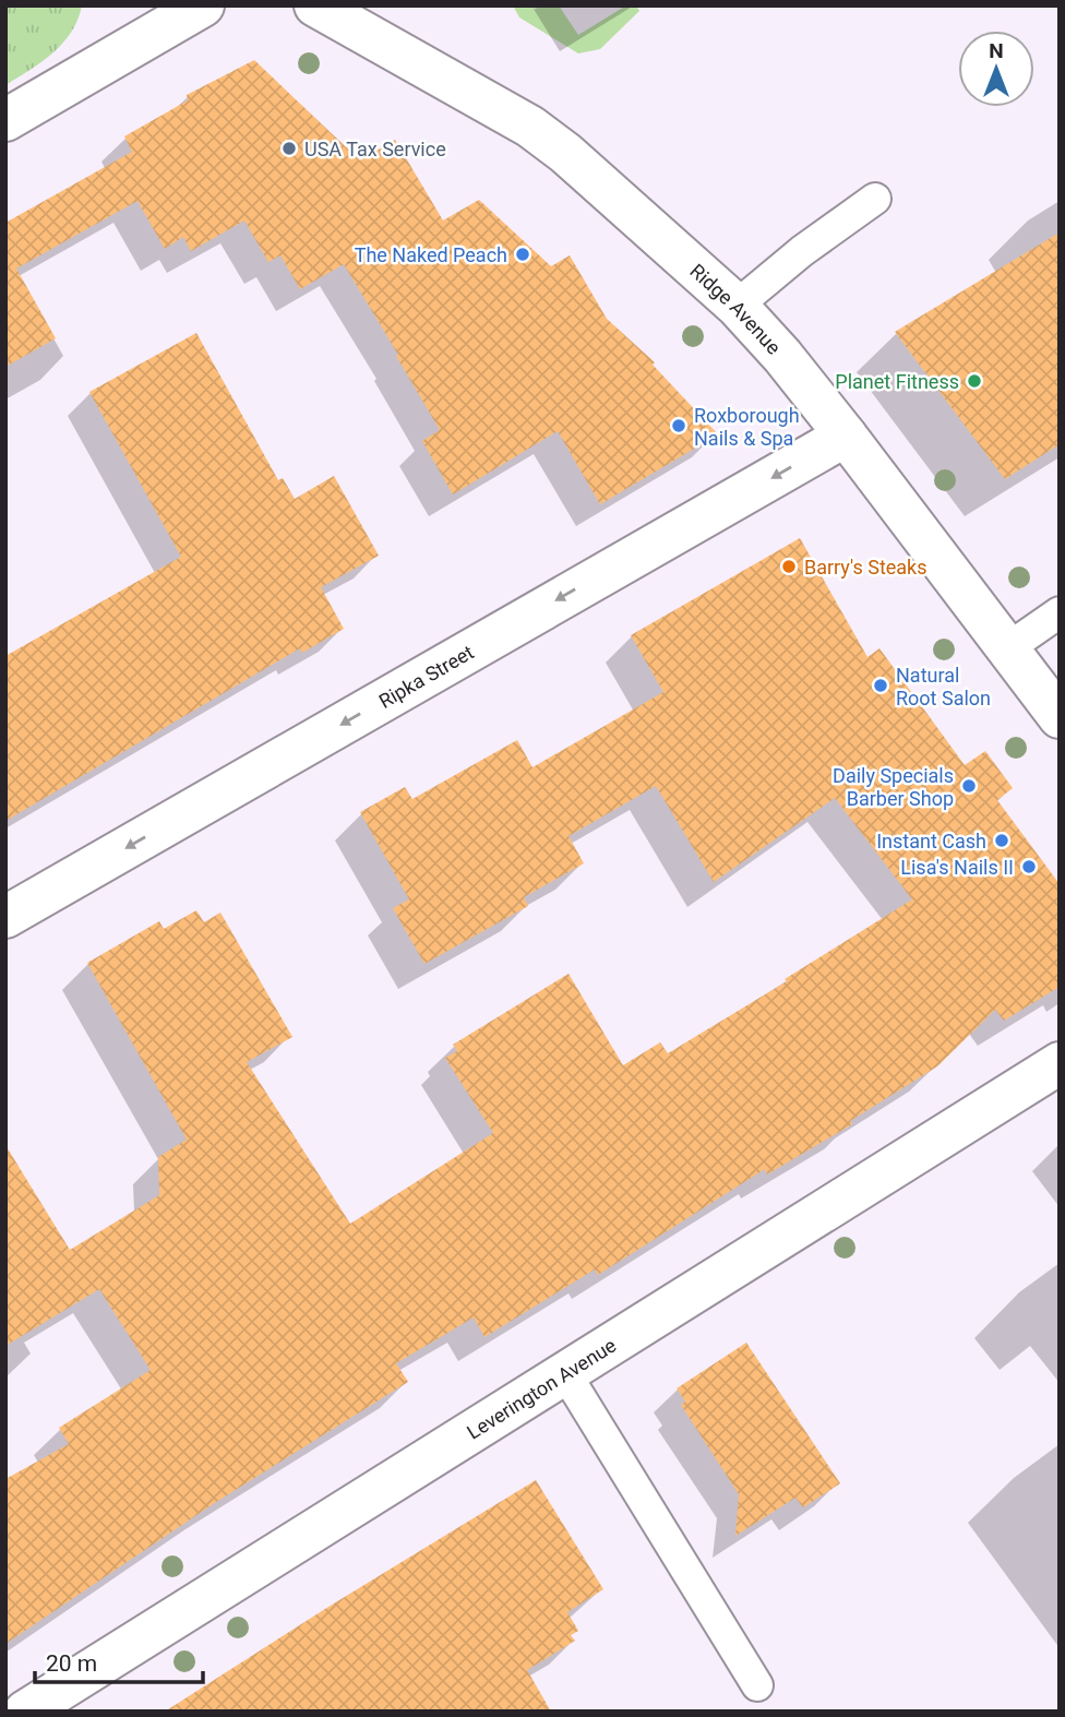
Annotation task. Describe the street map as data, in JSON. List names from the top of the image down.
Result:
{
  "streets": {
    "street": ["Ridge Avenue", "Ripka Street", "Leverington Avenue"]
  },
  "crossings": [
    ["Ridge Avenue", "Ripka Street"]
  ],
  "one_way": ["Ripka Street"],
  "places": [
    "USA Tax Service",
    "The Naked Peach",
    "Planet Fitness",
    "Roxborough Nails & Spa",
    "Barry's Steaks",
    "Natural Root Salon",
    "Daily Specials Barber Shop",
    "Instant Cash",
    "Lisa's Nails II"
  ],
  "scale_bar": "20 m",
  "north": "top"
}
